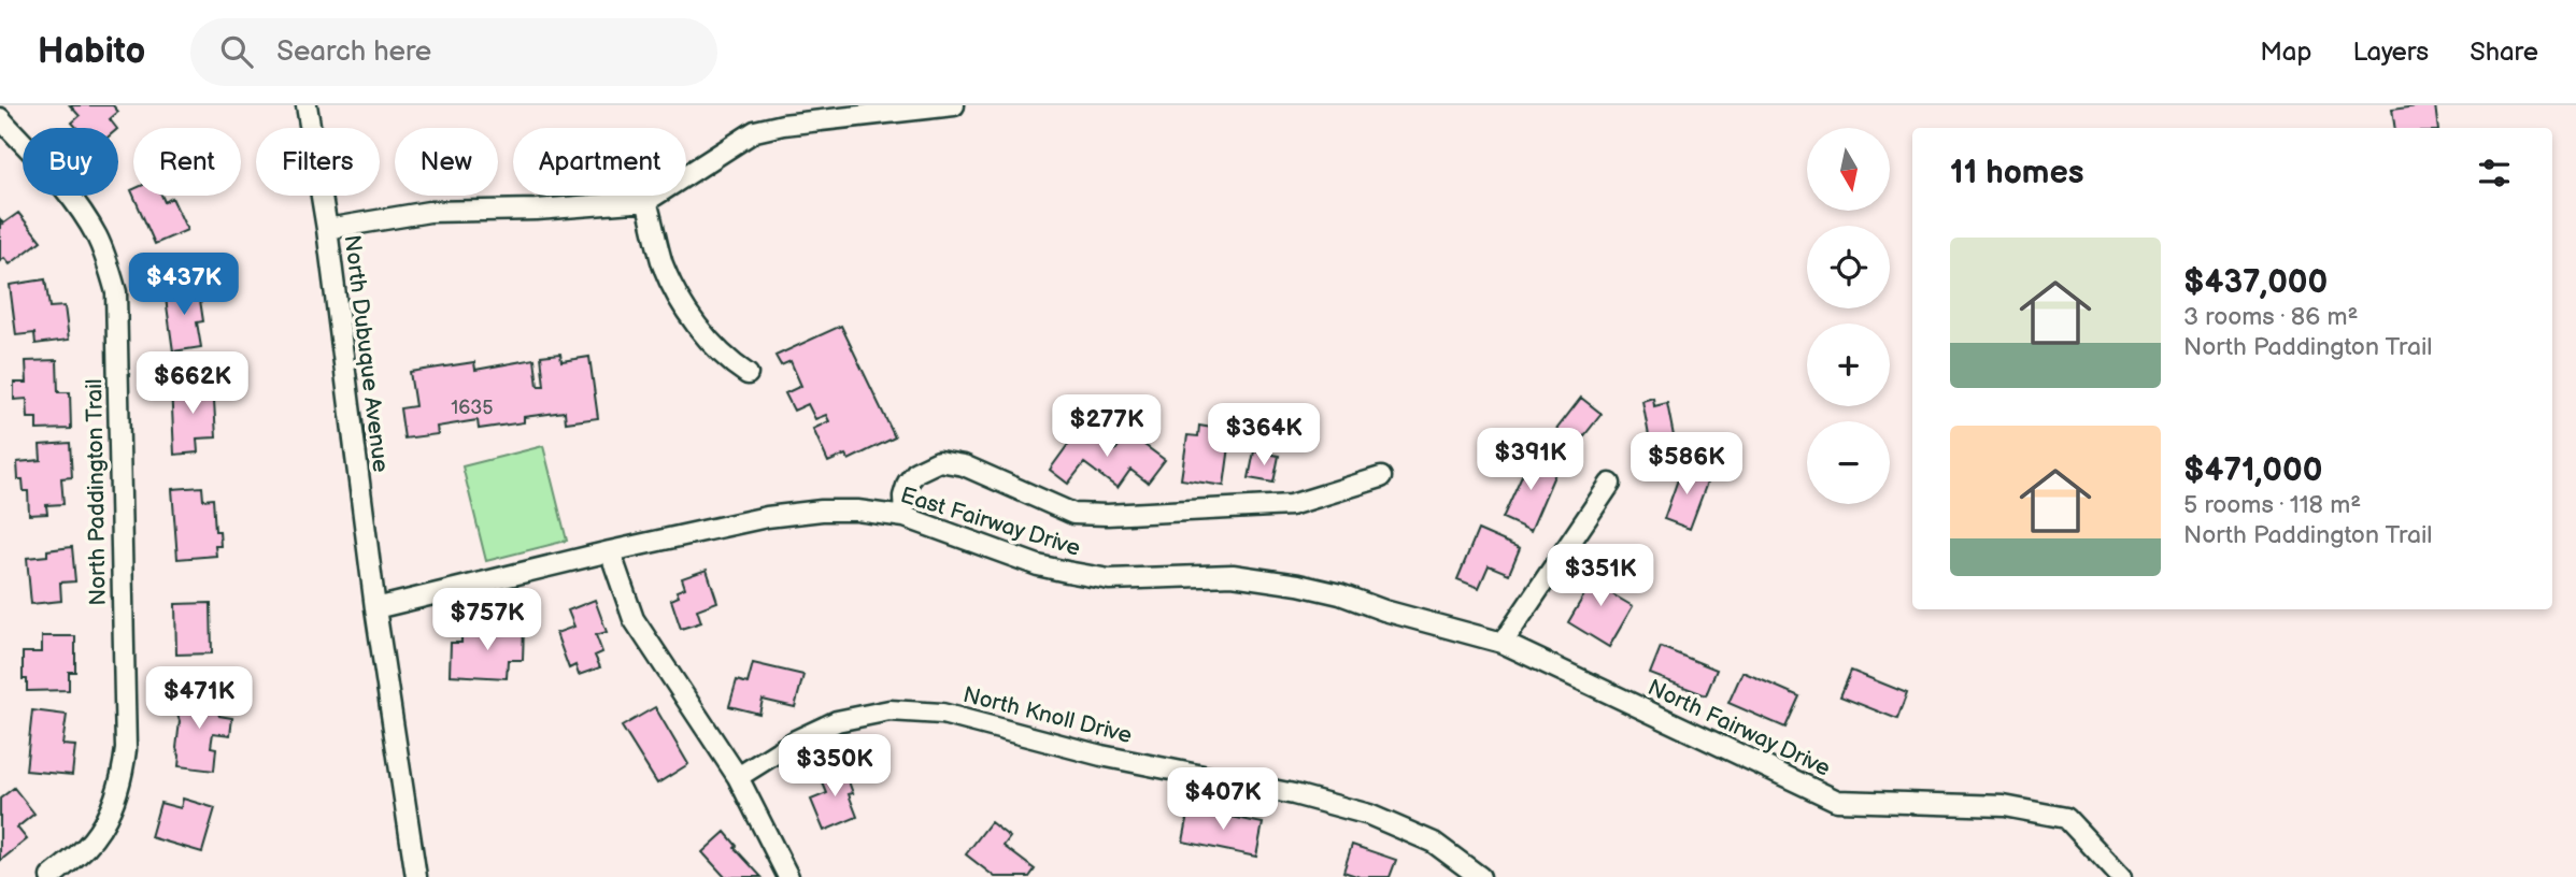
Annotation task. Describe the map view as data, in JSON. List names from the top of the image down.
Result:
{
  "streets": {
    "street": [
      "North Dubuque Avenue",
      "North Paddington Trail",
      "East Fairway Drive",
      "North Knoll Drive",
      "North Fairway Drive"
    ]
  },
  "crossings": [
    ["North Dubuque Avenue", "East Fairway Drive"],
    ["East Fairway Drive", "North Fairway Drive"]
  ],
  "house_numbers": ["1635"],
  "north": "bottom",
  "page": {
    "header": "Habito",
    "search": "Search here",
    "nav": ["Map", "Layers", "Share"],
    "map_buttons": ["+", "−"],
    "chip": [
      "Buy",
      "Rent",
      "Filters",
      "New",
      "Apartment"
    ],
    "heading": "11 homes",
    "list": [
      {
        "name": "$437,000",
        "note": "3 rooms · 86 m² · North Paddington Trail"
      },
      {
        "name": "$471,000",
        "note": "5 rooms · 118 m² · North Paddington Trail"
      }
    ],
    "price": [
      "$437K",
      "$662K",
      "$277K",
      "$364K",
      "$391K",
      "$586K",
      "$351K",
      "$757K",
      "$471K",
      "$350K",
      "$407K"
    ]
  }
}
